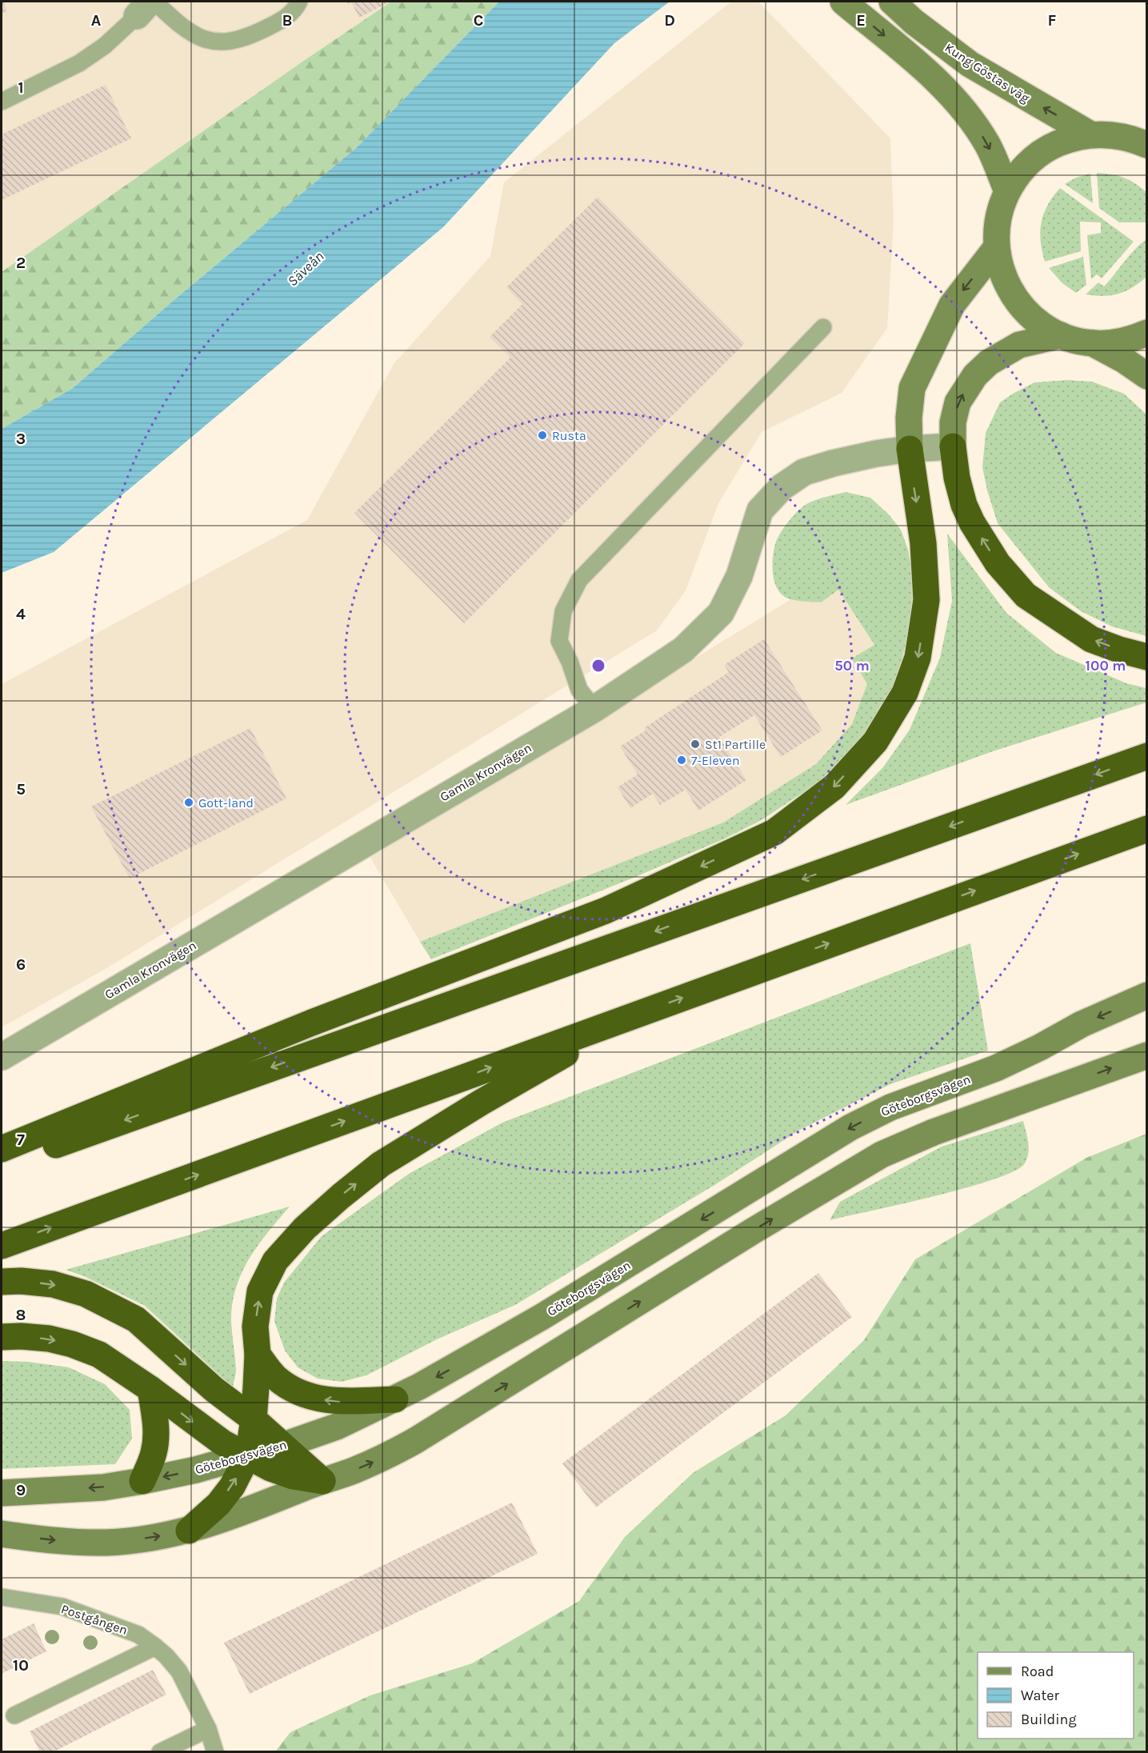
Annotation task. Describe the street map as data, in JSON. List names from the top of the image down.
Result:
{
  "streets": {
    "main road": ["Kung Göstas väg", "Göteborgsvägen"],
    "street": ["Gamla Kronvägen"],
    "lane": ["Postgången"]
  },
  "water": ["Säveån"],
  "places": [
    "Rusta",
    "St1 Partille",
    "7-Eleven",
    "Gott-land"
  ],
  "legend": ["Road", "Water", "Building"],
  "grid": {
    "columns": [
      "A",
      "B",
      "C",
      "D",
      "E",
      "F"
    ],
    "rows": [
      "1",
      "2",
      "3",
      "4",
      "5",
      "6",
      "7",
      "8",
      "9",
      "10"
    ]
  },
  "rings": ["50 m", "100 m"]
}
